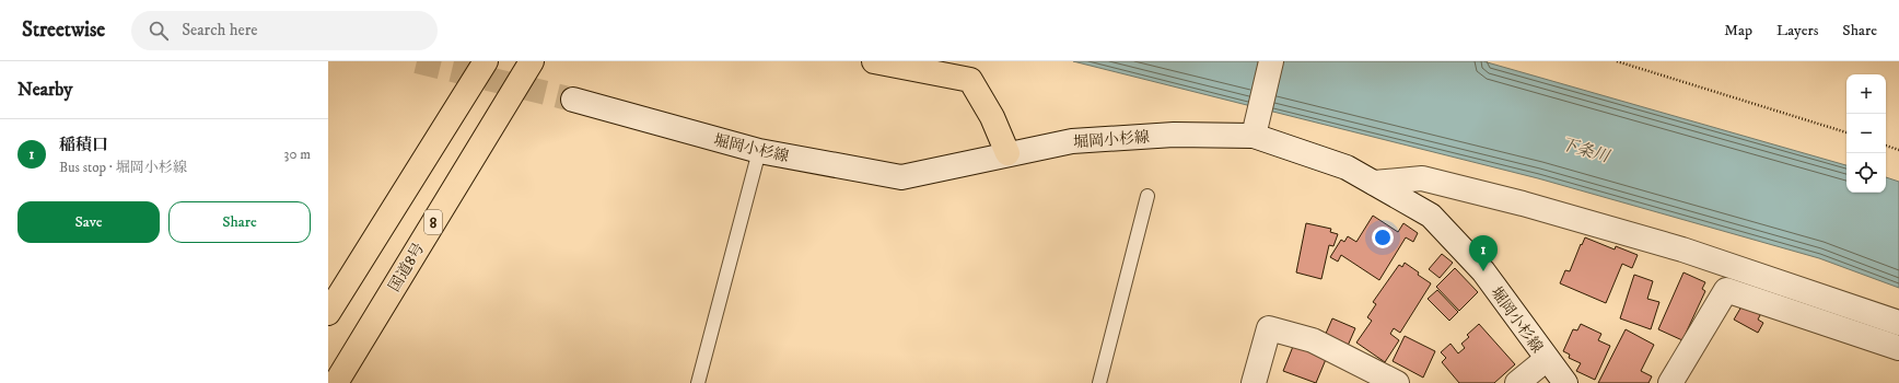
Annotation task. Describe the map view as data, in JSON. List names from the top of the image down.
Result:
{
  "streets": {
    "highway": ["8", "国道8号"],
    "street": ["堀岡小杉線"]
  },
  "water": ["下条川"],
  "page": {
    "header": "Streetwise",
    "search": "Search here",
    "nav": ["Map", "Layers", "Share"],
    "heading": "Nearby",
    "map_buttons": ["+", "−"],
    "list": [
      {
        "mark": "1",
        "name": "稲積口",
        "note": "Bus stop · 堀岡小杉線",
        "value": "30 m"
      }
    ],
    "buttons": ["Save", "Share"],
    "pins": "1"
  }
}
